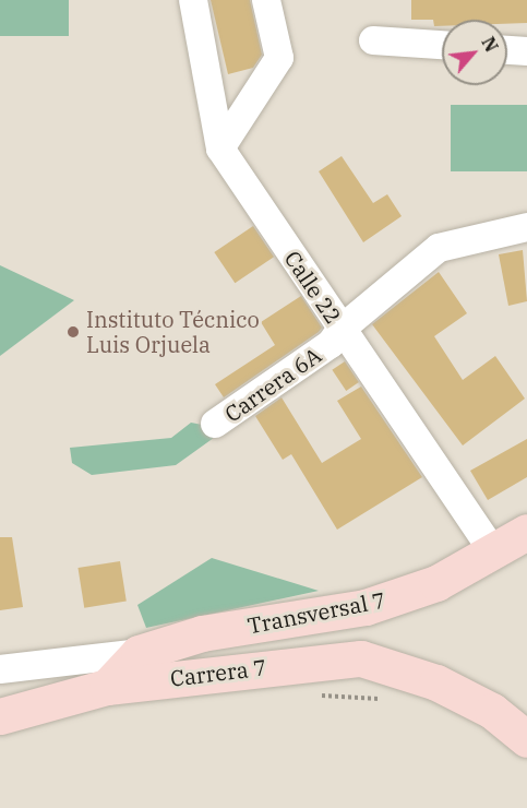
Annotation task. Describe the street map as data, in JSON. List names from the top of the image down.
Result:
{
  "streets": {
    "street": [
      "Calle 22",
      "Carrera 6A",
      "Transversal 7",
      "Carrera 7"
    ]
  },
  "crossings": [
    ["Calle 22", "Carrera 6A"],
    ["Calle 22", "Transversal 7"],
    ["Transversal 7", "Carrera 7"]
  ],
  "places": ["Instituto Técnico Luis Orjuela"],
  "north": "top right"
}
